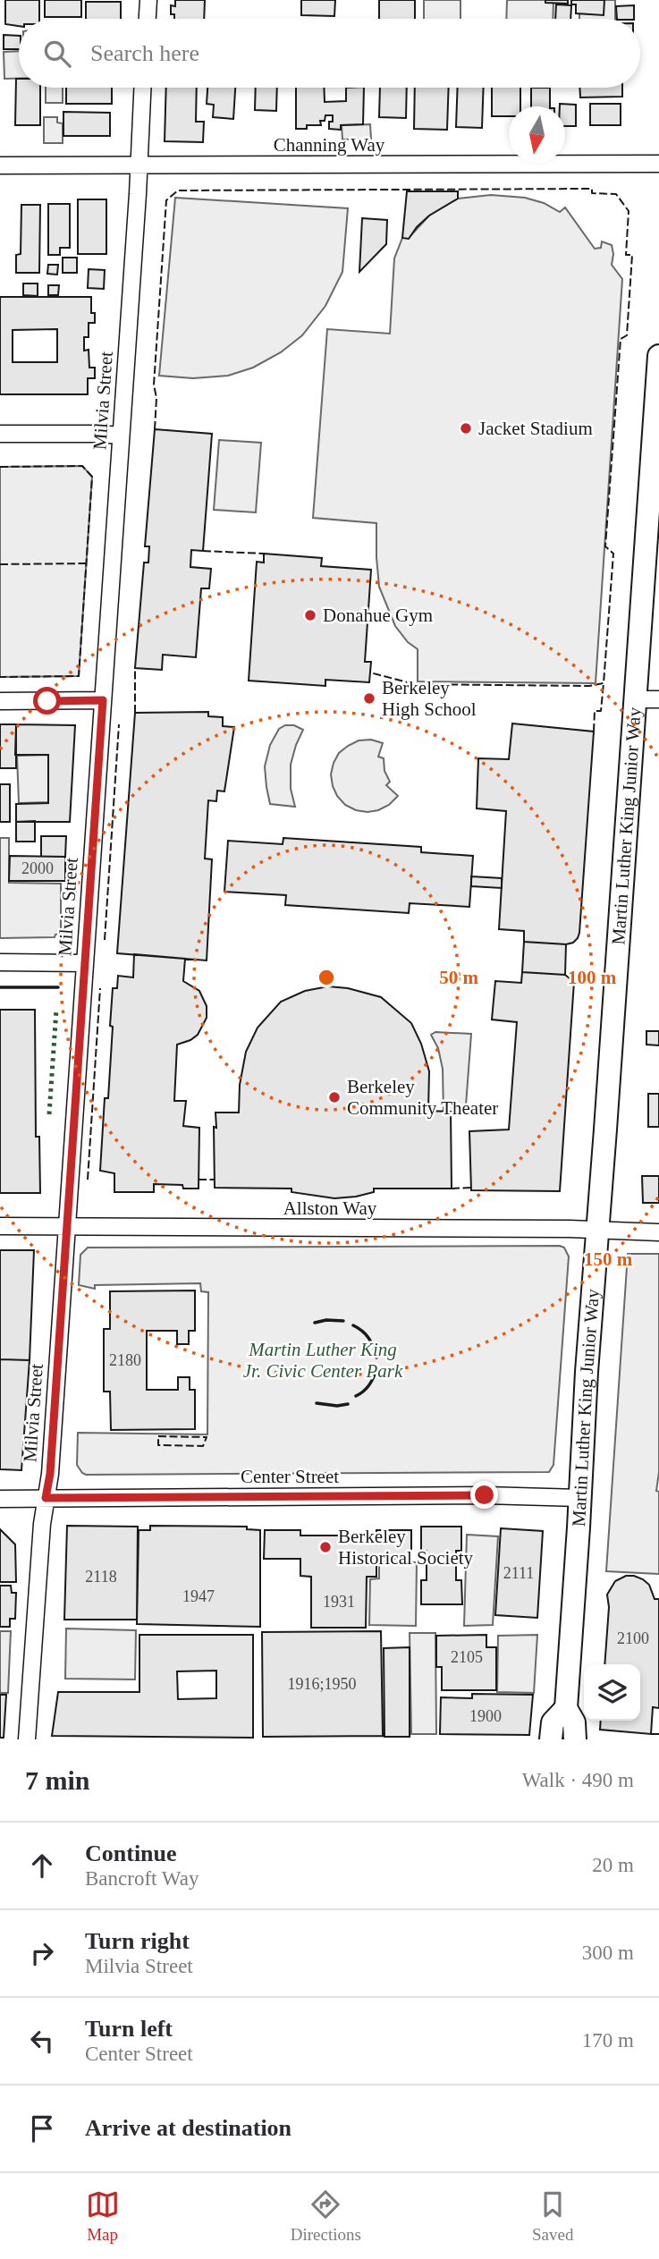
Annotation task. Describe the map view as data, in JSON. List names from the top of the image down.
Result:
{
  "streets": {
    "street": [
      "Channing Way",
      "Milvia Street",
      "Martin Luther King Junior Way",
      "Allston Way",
      "Center Street"
    ]
  },
  "crossings": [
    ["Channing Way", "Milvia Street"],
    ["Milvia Street", "Allston Way"],
    ["Milvia Street", "Center Street"],
    ["Martin Luther King Junior Way", "Allston Way"],
    ["Martin Luther King Junior Way", "Center Street"]
  ],
  "parks": ["Martin Luther King Jr. Civic Center Park"],
  "places": [
    "Jacket Stadium",
    "Donahue Gym",
    "Berkeley High School",
    "Berkeley Community Theater",
    "Berkeley Historical Society"
  ],
  "house_numbers": [
    "2000",
    "2180",
    "2111",
    "2118",
    "1947",
    "1931",
    "2100",
    "2105",
    "1916;1950",
    "1900"
  ],
  "north": "bottom",
  "page": {
    "search": "Search here",
    "heading": ["7 min", "Walk · 490 m"],
    "list": [
      ["Continue", "Bancroft Way", "20 m"],
      ["Turn right", "Milvia Street", "300 m"],
      ["Turn left", "Center Street", "170 m"],
      "Arrive at destination"
    ],
    "nav": ["Map", "Directions", "Saved"]
  },
  "rings": ["50 m", "100 m", "150 m"]
}
